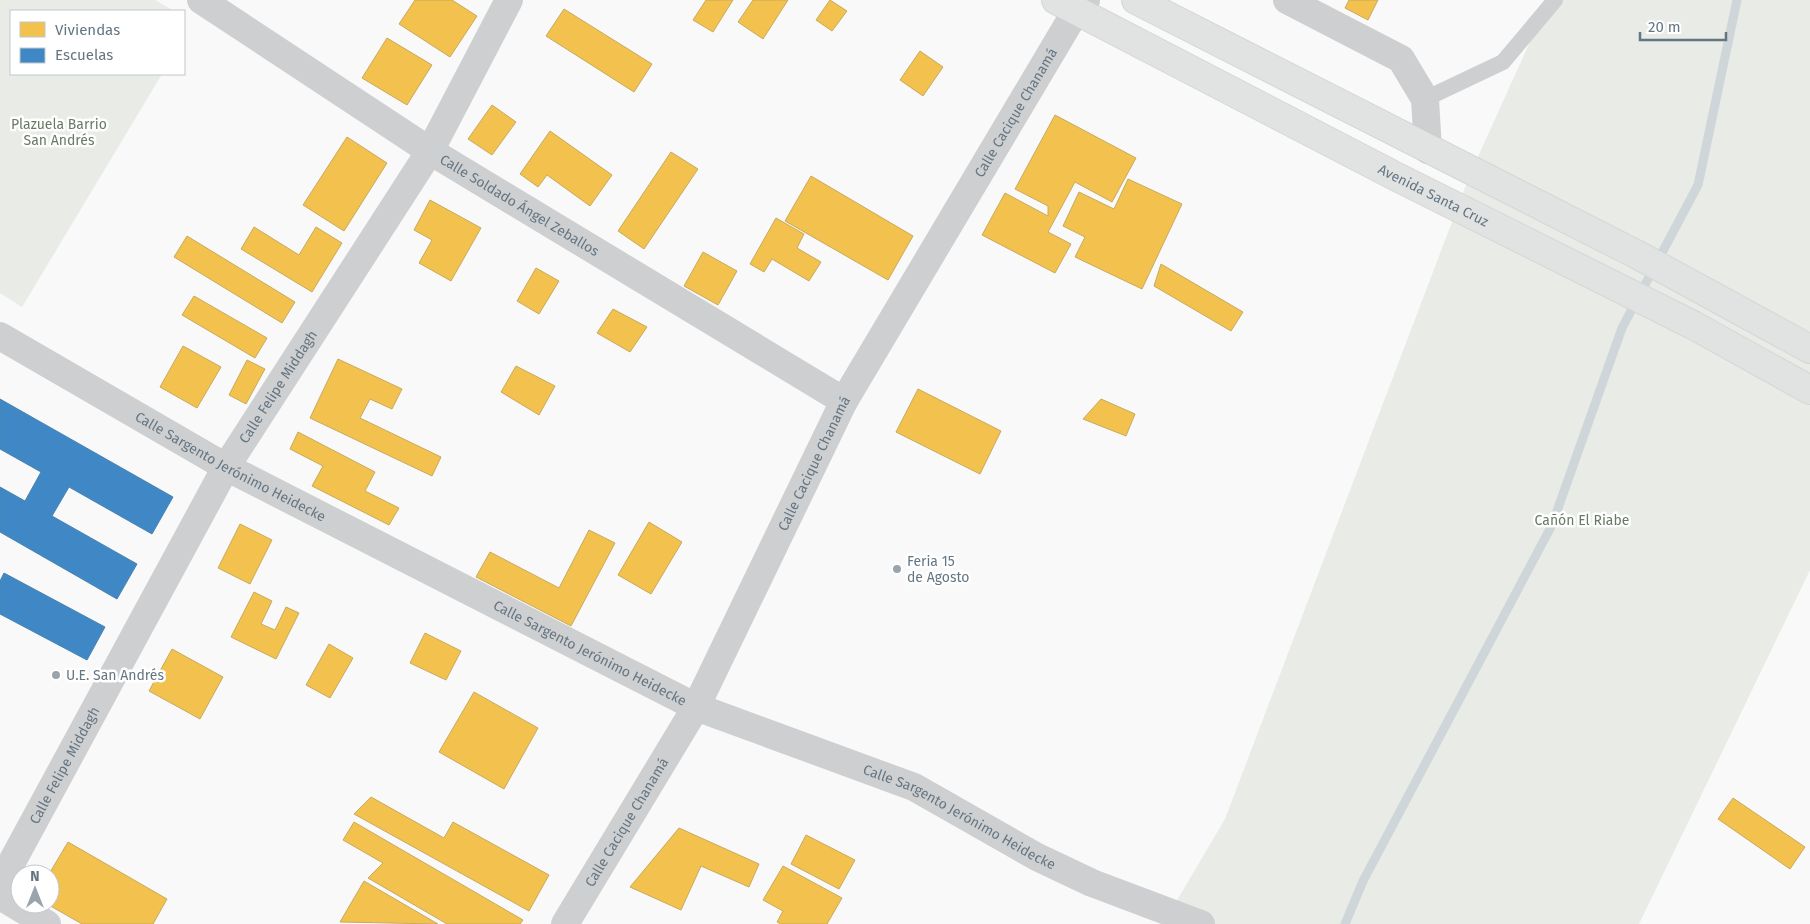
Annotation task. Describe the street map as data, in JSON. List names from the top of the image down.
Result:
{
  "streets": {
    "main road": ["Avenida Santa Cruz"],
    "street": [
      "Calle Cacique Chanamá",
      "Calle Soldado Ángel Zeballos",
      "Calle Felipe Middagh",
      "Calle Sargento Jerónimo Heidecke"
    ]
  },
  "crossings": [
    ["Calle Cacique Chanamá", "Avenida Santa Cruz"],
    ["Calle Cacique Chanamá", "Calle Soldado Ángel Zeballos"],
    ["Calle Cacique Chanamá", "Calle Sargento Jerónimo Heidecke"],
    ["Calle Soldado Ángel Zeballos", "Calle Felipe Middagh"],
    ["Calle Felipe Middagh", "Calle Sargento Jerónimo Heidecke"]
  ],
  "parks": ["Plazuela Barrio San Andrés", "Cañón El Riabe"],
  "places": ["Feria 15 de Agosto", "U.E. San Andrés"],
  "legend": ["Viviendas", "Escuelas"],
  "scale_bar": "20 m",
  "north": "top"
}
